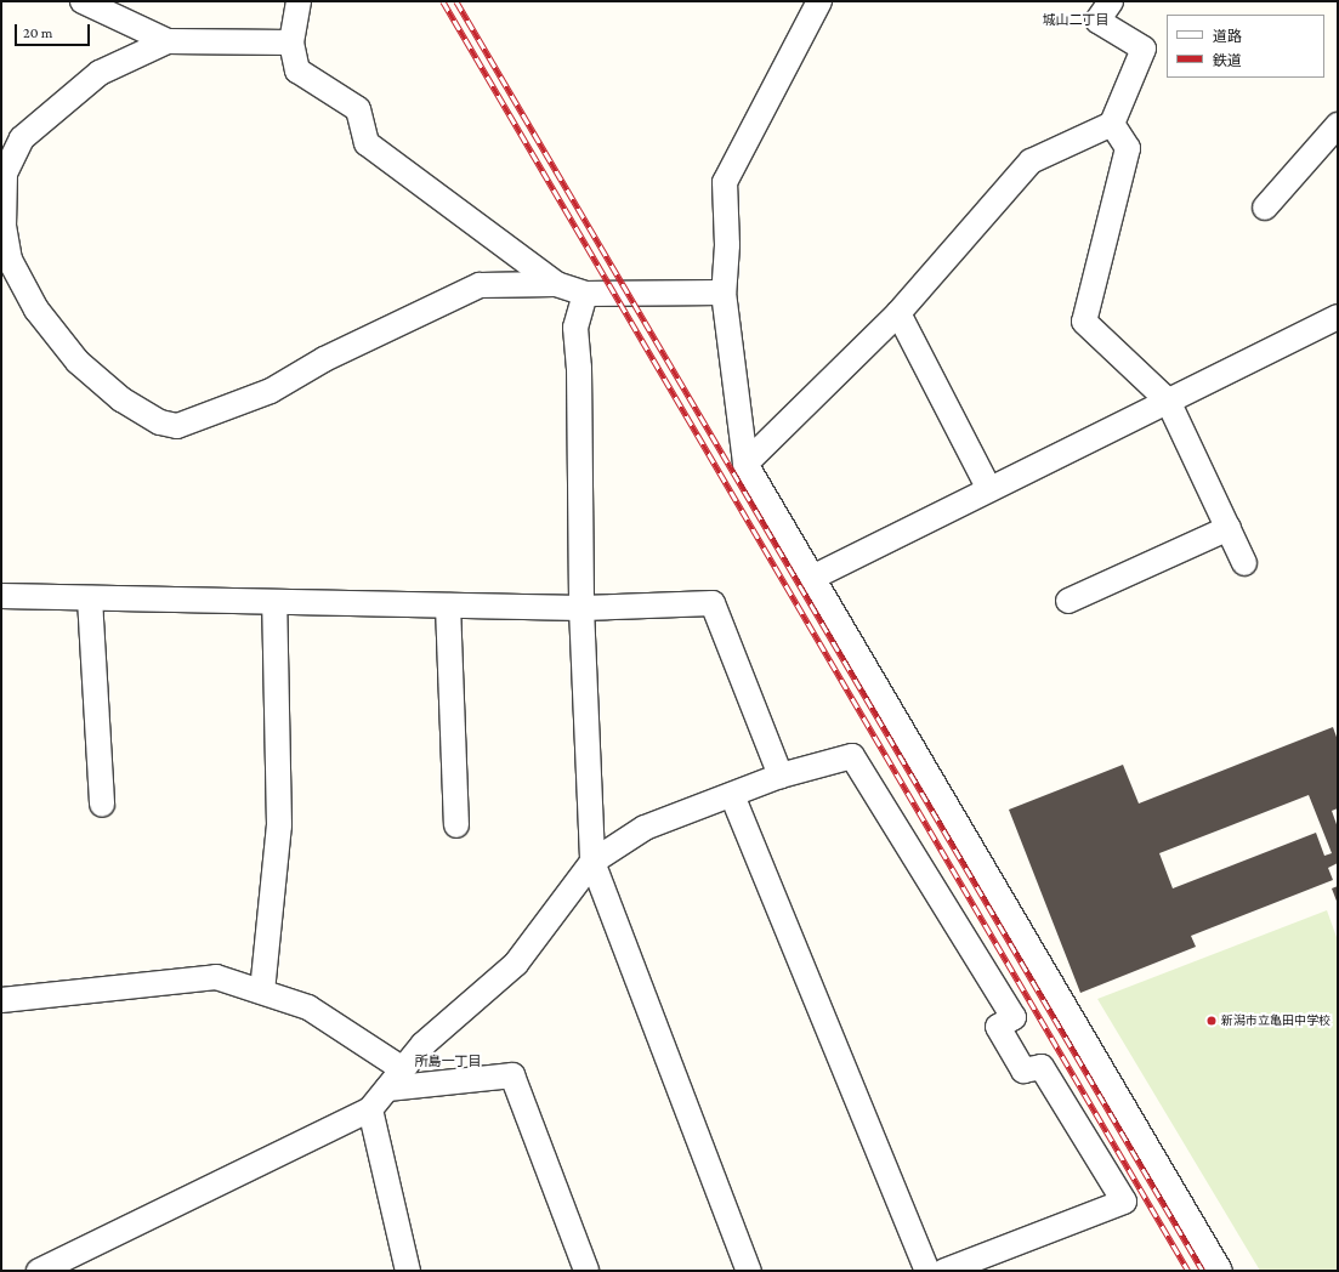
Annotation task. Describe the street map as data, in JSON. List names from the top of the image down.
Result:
{
  "districts": ["城山二丁目", "所島一丁目"],
  "places": ["新潟市立亀田中学校"],
  "legend": ["道路", "鉄道"],
  "scale_bar": "20 m"
}
